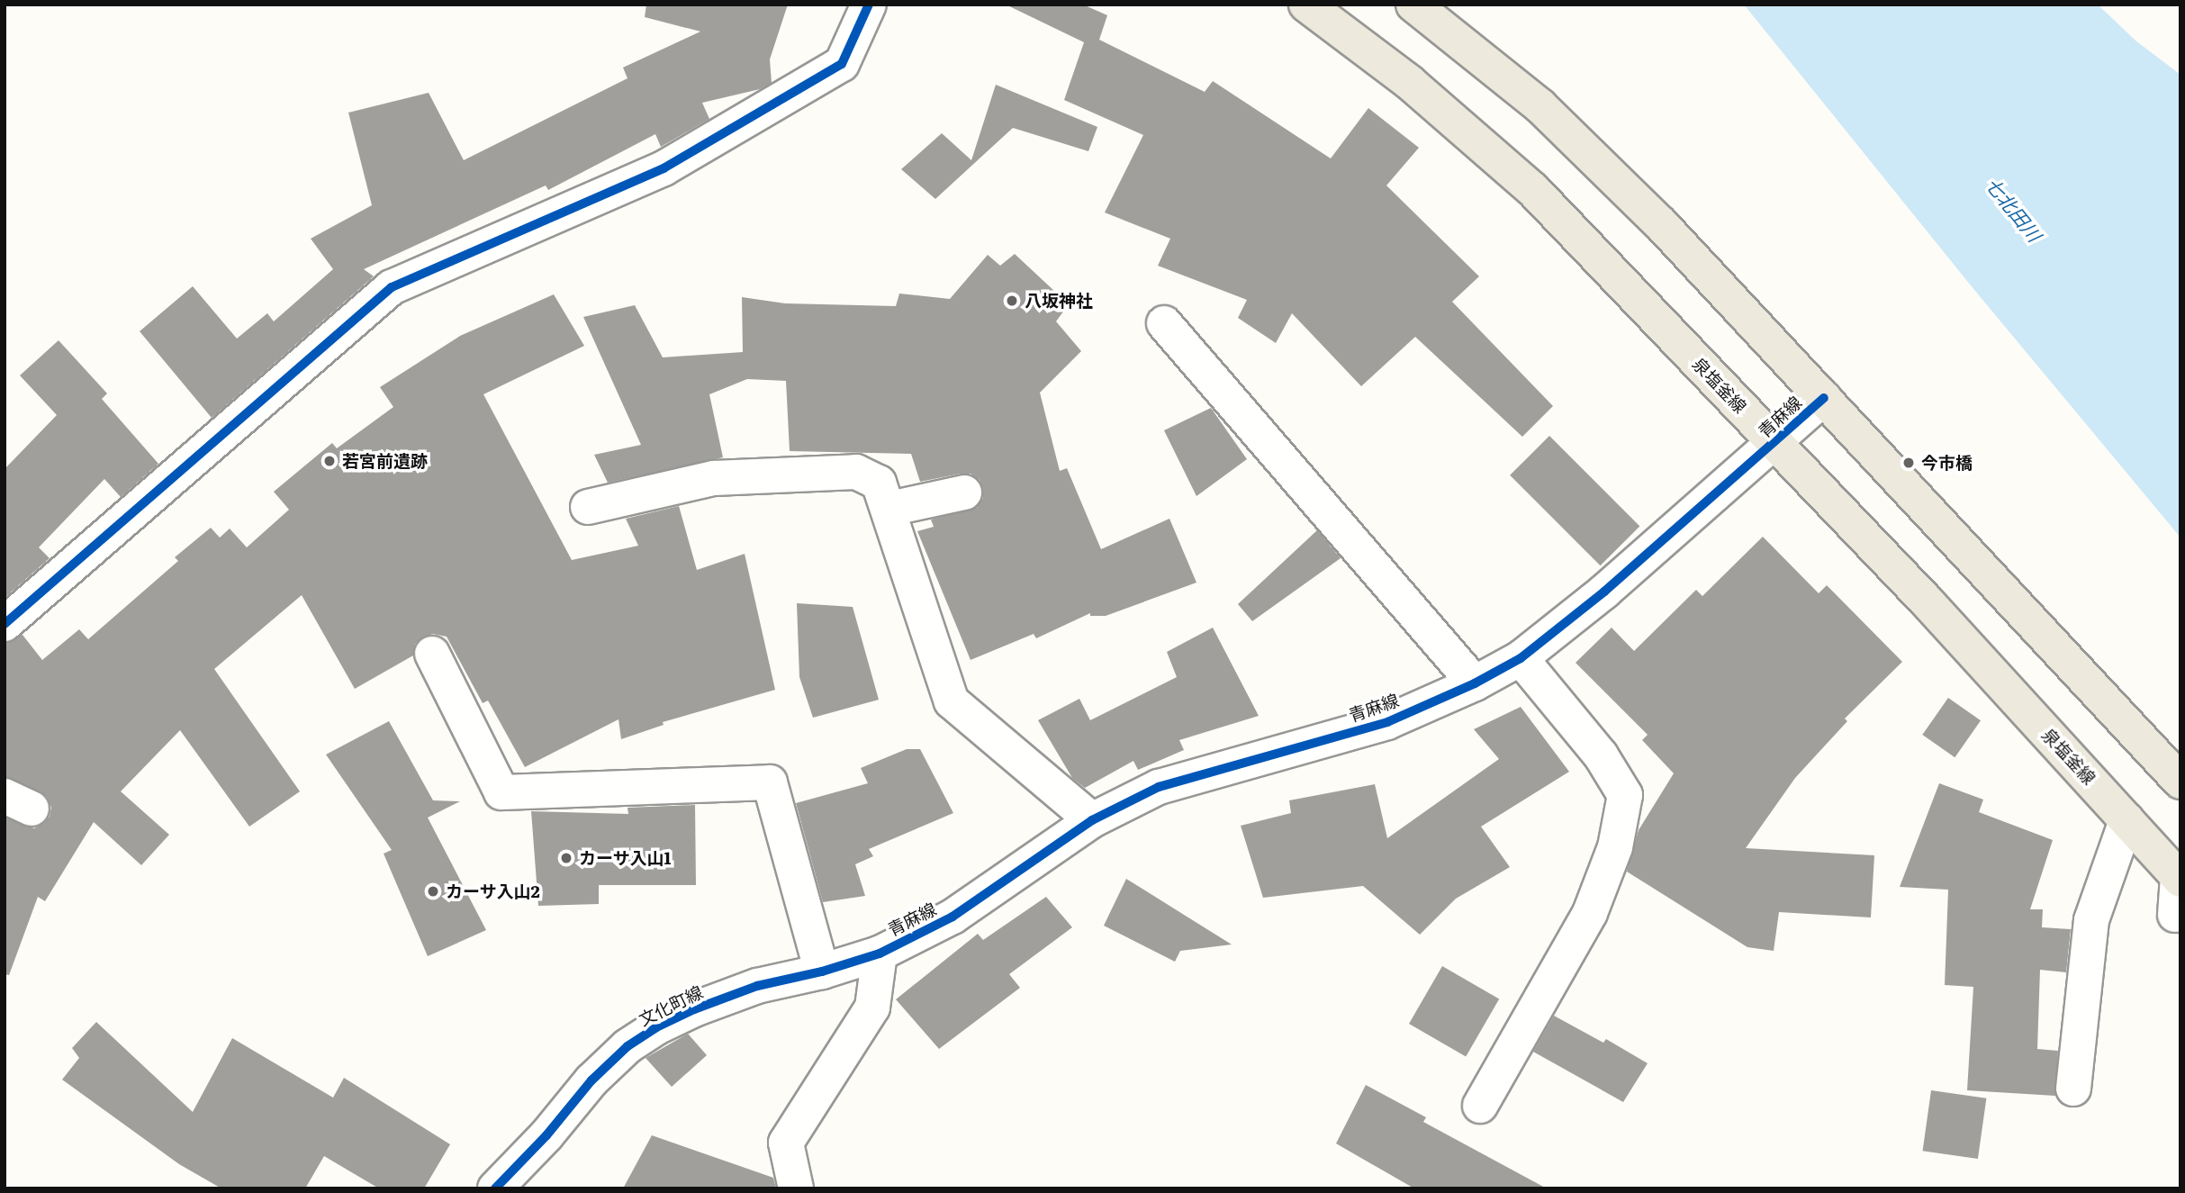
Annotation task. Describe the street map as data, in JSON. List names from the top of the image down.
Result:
{
  "streets": {
    "main road": ["泉塩釜線"],
    "street": ["青麻線", "文化町線"]
  },
  "crossings": [
    ["泉塩釜線", "青麻線"],
    ["青麻線", "文化町線"]
  ],
  "water": ["七北田川"],
  "places": [
    "八坂神社",
    "若宮前遺跡",
    "今市橋",
    "カーサ入山1",
    "カーサ入山2"
  ]
}
